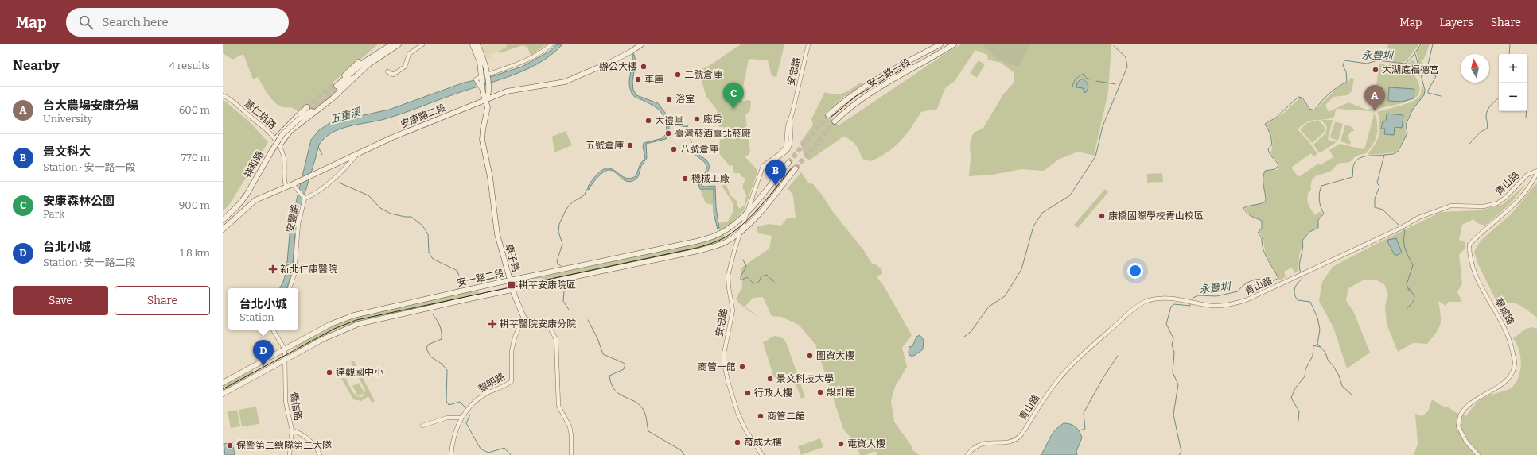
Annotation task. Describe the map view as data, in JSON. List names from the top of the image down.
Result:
{
  "streets": {
    "street": [
      "安忠路",
      "安一路一段",
      "薏仁坑路",
      "安康路二段",
      "祥和路",
      "青山路",
      "安豐路",
      "車子路",
      "安一路二段",
      "華城路",
      "黎明路",
      "僑信路"
    ]
  },
  "crossings": [
    ["安忠路", "安一路二段"],
    ["薏仁坑路", "安康路二段"],
    ["薏仁坑路", "祥和路"],
    ["安康路二段", "安豐路"],
    ["安康路二段", "車子路"],
    ["青山路", "華城路"],
    ["車子路", "安一路二段"],
    ["車子路", "黎明路"],
    ["安一路二段", "僑信路"]
  ],
  "water": ["永豐圳", "五重溪"],
  "places": {
    "other": [
      "辦公大樓",
      "大湖底福德宮",
      "二號倉庫",
      "車庫",
      "浴室",
      "廠房",
      "大禮堂",
      "臺灣菸酒臺北菸廠",
      "五號倉庫",
      "八號倉庫",
      "機械工廠",
      "康橋國際學校青山校區",
      "圖資大樓",
      "商管一館",
      "達觀國中小",
      "景文科技大學",
      "設計館",
      "行政大樓",
      "商管二館",
      "育成大樓",
      "電資大樓",
      "保警第二總隊第二大隊"
    ],
    "health": ["新北仁康醫院", "耕莘醫院安康分院"],
    "transit": ["耕莘安康院區"]
  },
  "north": "top",
  "page": {
    "header": "Map",
    "search": "Search here",
    "nav": ["Map", "Layers", "Share"],
    "heading": ["Nearby", "4 results"],
    "map_buttons": ["+", "−"],
    "pins": [
      "C",
      "A",
      "B",
      "D"
    ],
    "list": [
      {
        "mark": "A",
        "name": "台大農場安康分場",
        "note": "University",
        "value": "600 m"
      },
      {
        "mark": "B",
        "name": "景文科大",
        "note": "Station · 安一路一段",
        "value": "770 m"
      },
      {
        "mark": "C",
        "name": "安康森林公園",
        "note": "Park",
        "value": "900 m"
      },
      {
        "mark": "D",
        "name": "台北小城",
        "note": "Station · 安一路二段",
        "value": "1.8 km"
      }
    ],
    "buttons": ["Save", "Share"],
    "popup": ["台北小城", "Station"]
  }
}
